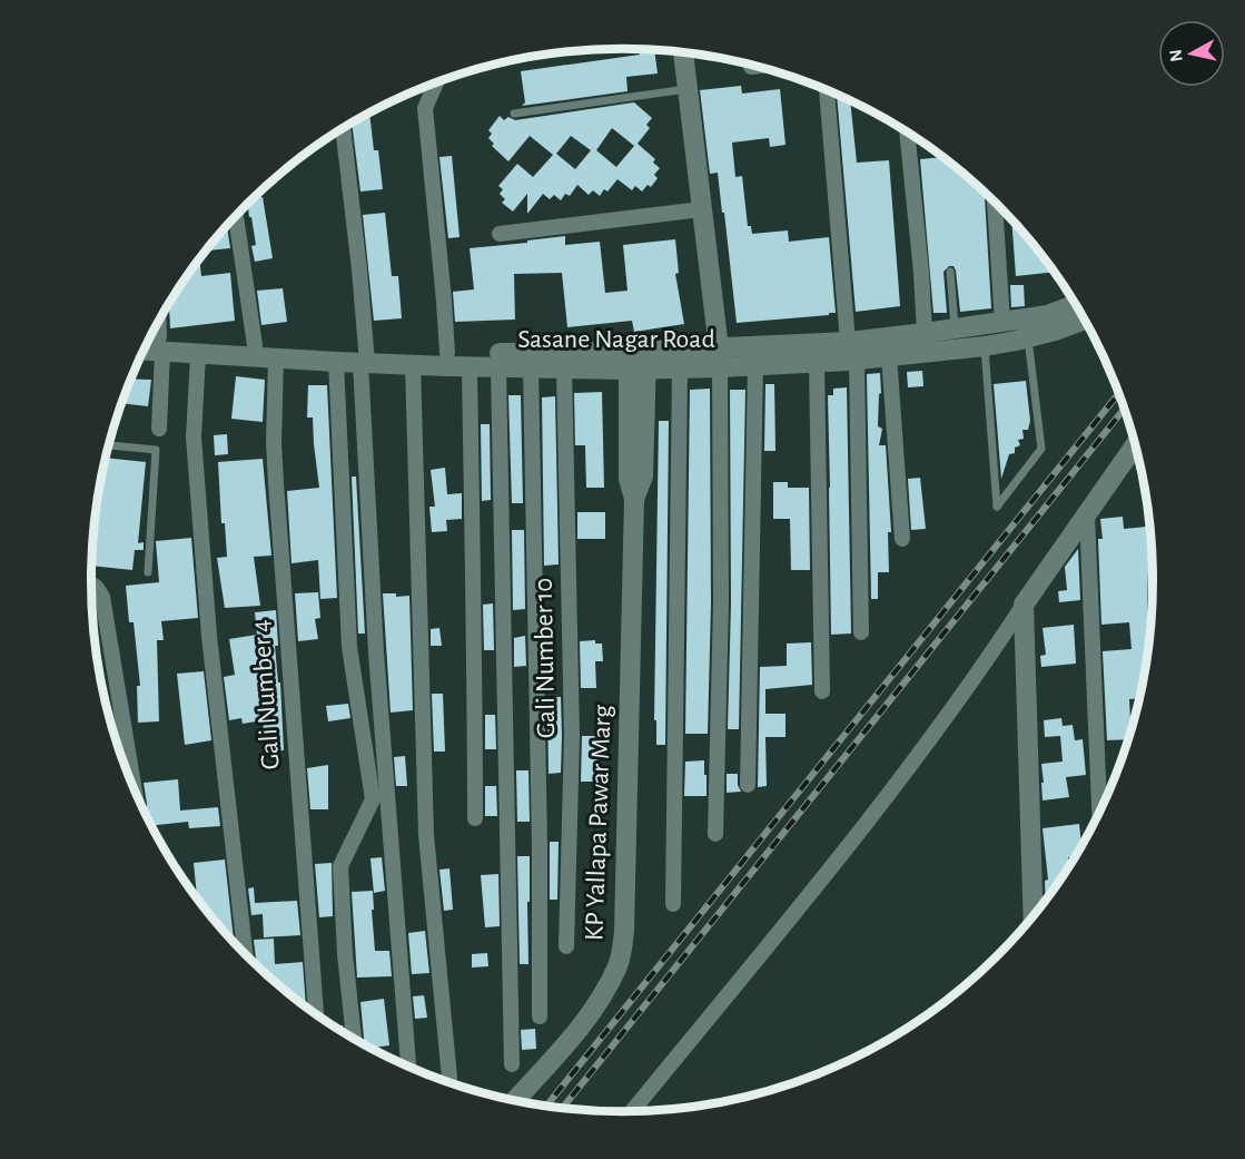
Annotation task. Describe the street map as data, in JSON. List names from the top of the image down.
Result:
{
  "streets": {
    "street": [
      "Sasane Nagar Road",
      "Gali Number 10",
      "Gali Number 4",
      "KP Yallapa Pawar Marg"
    ]
  },
  "crossings": [
    ["Sasane Nagar Road", "Gali Number 10"],
    ["Sasane Nagar Road", "Gali Number 4"],
    ["Sasane Nagar Road", "KP Yallapa Pawar Marg"]
  ],
  "north": "left"
}
